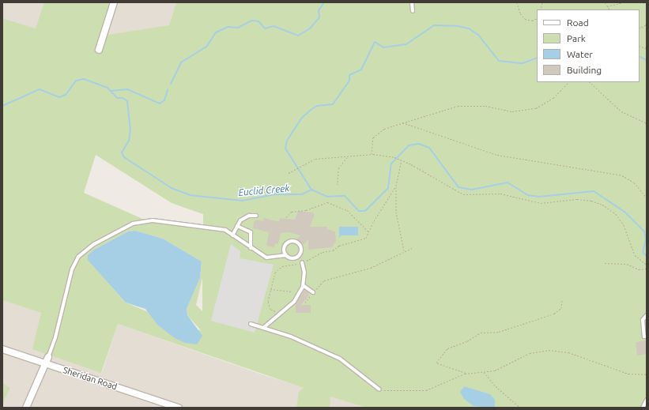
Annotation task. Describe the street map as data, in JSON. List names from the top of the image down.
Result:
{
  "streets": {
    "street": ["Sheridan Road"]
  },
  "water": ["Euclid Creek"],
  "legend": [
    "Road",
    "Park",
    "Water",
    "Building"
  ]
}
